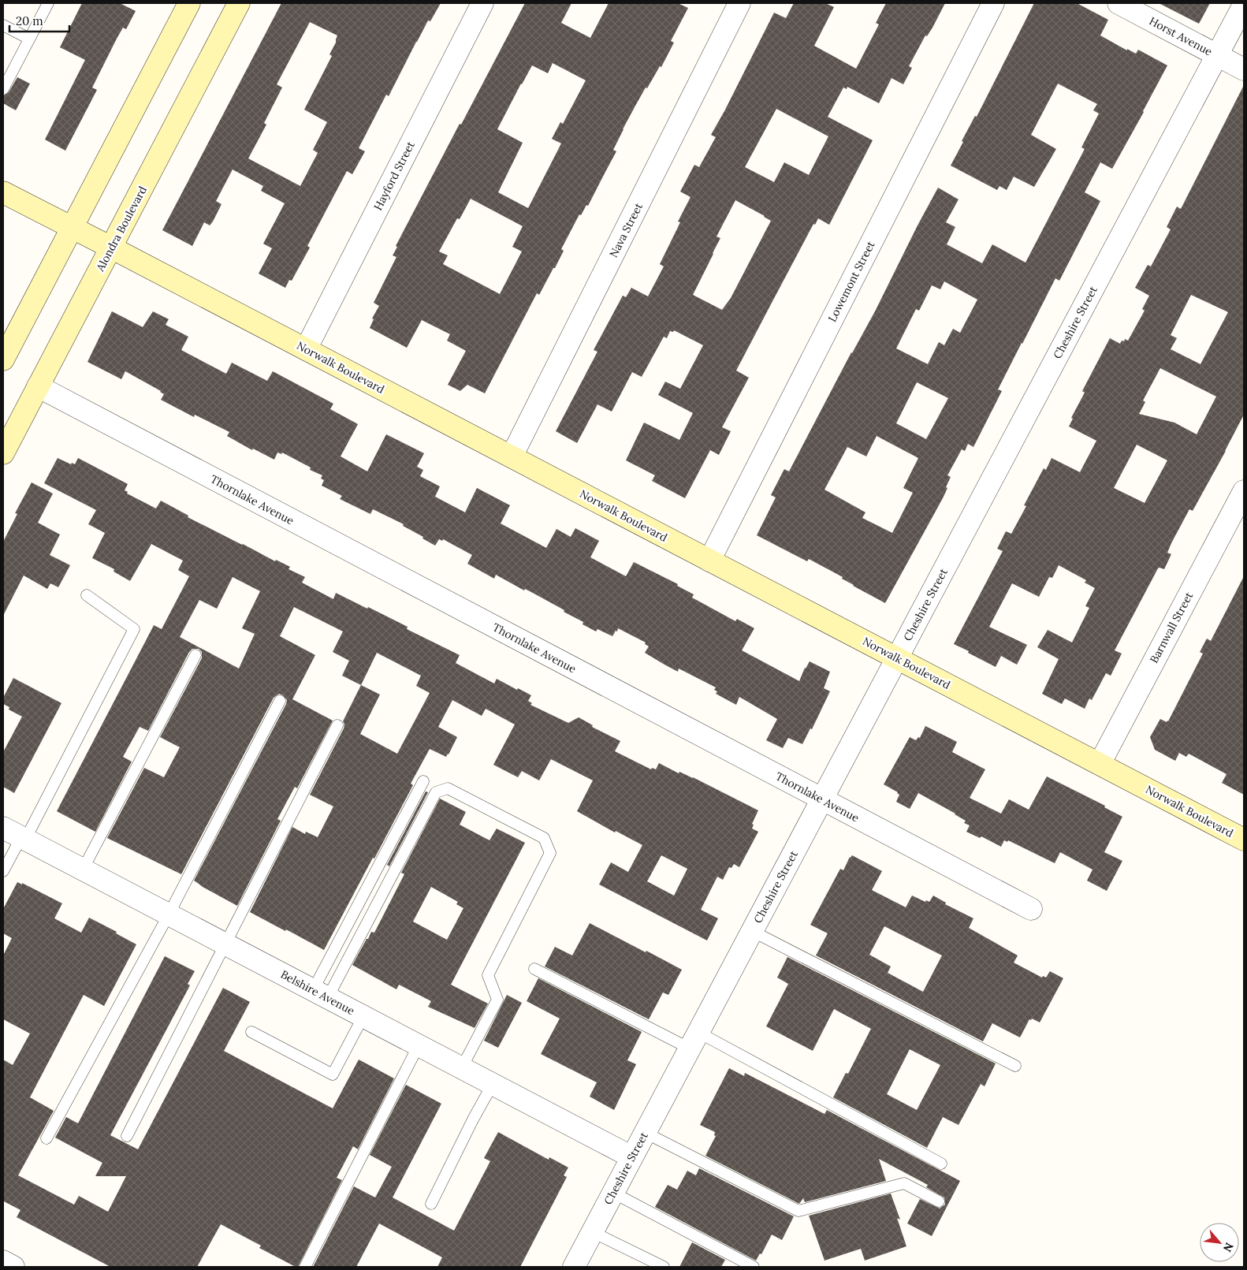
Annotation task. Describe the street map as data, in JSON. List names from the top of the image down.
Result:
{
  "streets": {
    "street": [
      "Horst Avenue",
      "Hayford Street",
      "Alondra Boulevard",
      "Nava Street",
      "Lowemont Street",
      "Cheshire Street",
      "Norwalk Boulevard",
      "Thornlake Avenue",
      "Barnwall Street",
      "Belshire Avenue"
    ]
  },
  "crossings": [
    ["Horst Avenue", "Cheshire Street"],
    ["Hayford Street", "Norwalk Boulevard"],
    ["Alondra Boulevard", "Norwalk Boulevard"],
    ["Alondra Boulevard", "Thornlake Avenue"],
    ["Nava Street", "Norwalk Boulevard"],
    ["Lowemont Street", "Norwalk Boulevard"],
    ["Cheshire Street", "Norwalk Boulevard"],
    ["Cheshire Street", "Thornlake Avenue"],
    ["Cheshire Street", "Belshire Avenue"],
    ["Norwalk Boulevard", "Barnwall Street"]
  ],
  "scale_bar": "20 m",
  "north": "bottom right"
}
